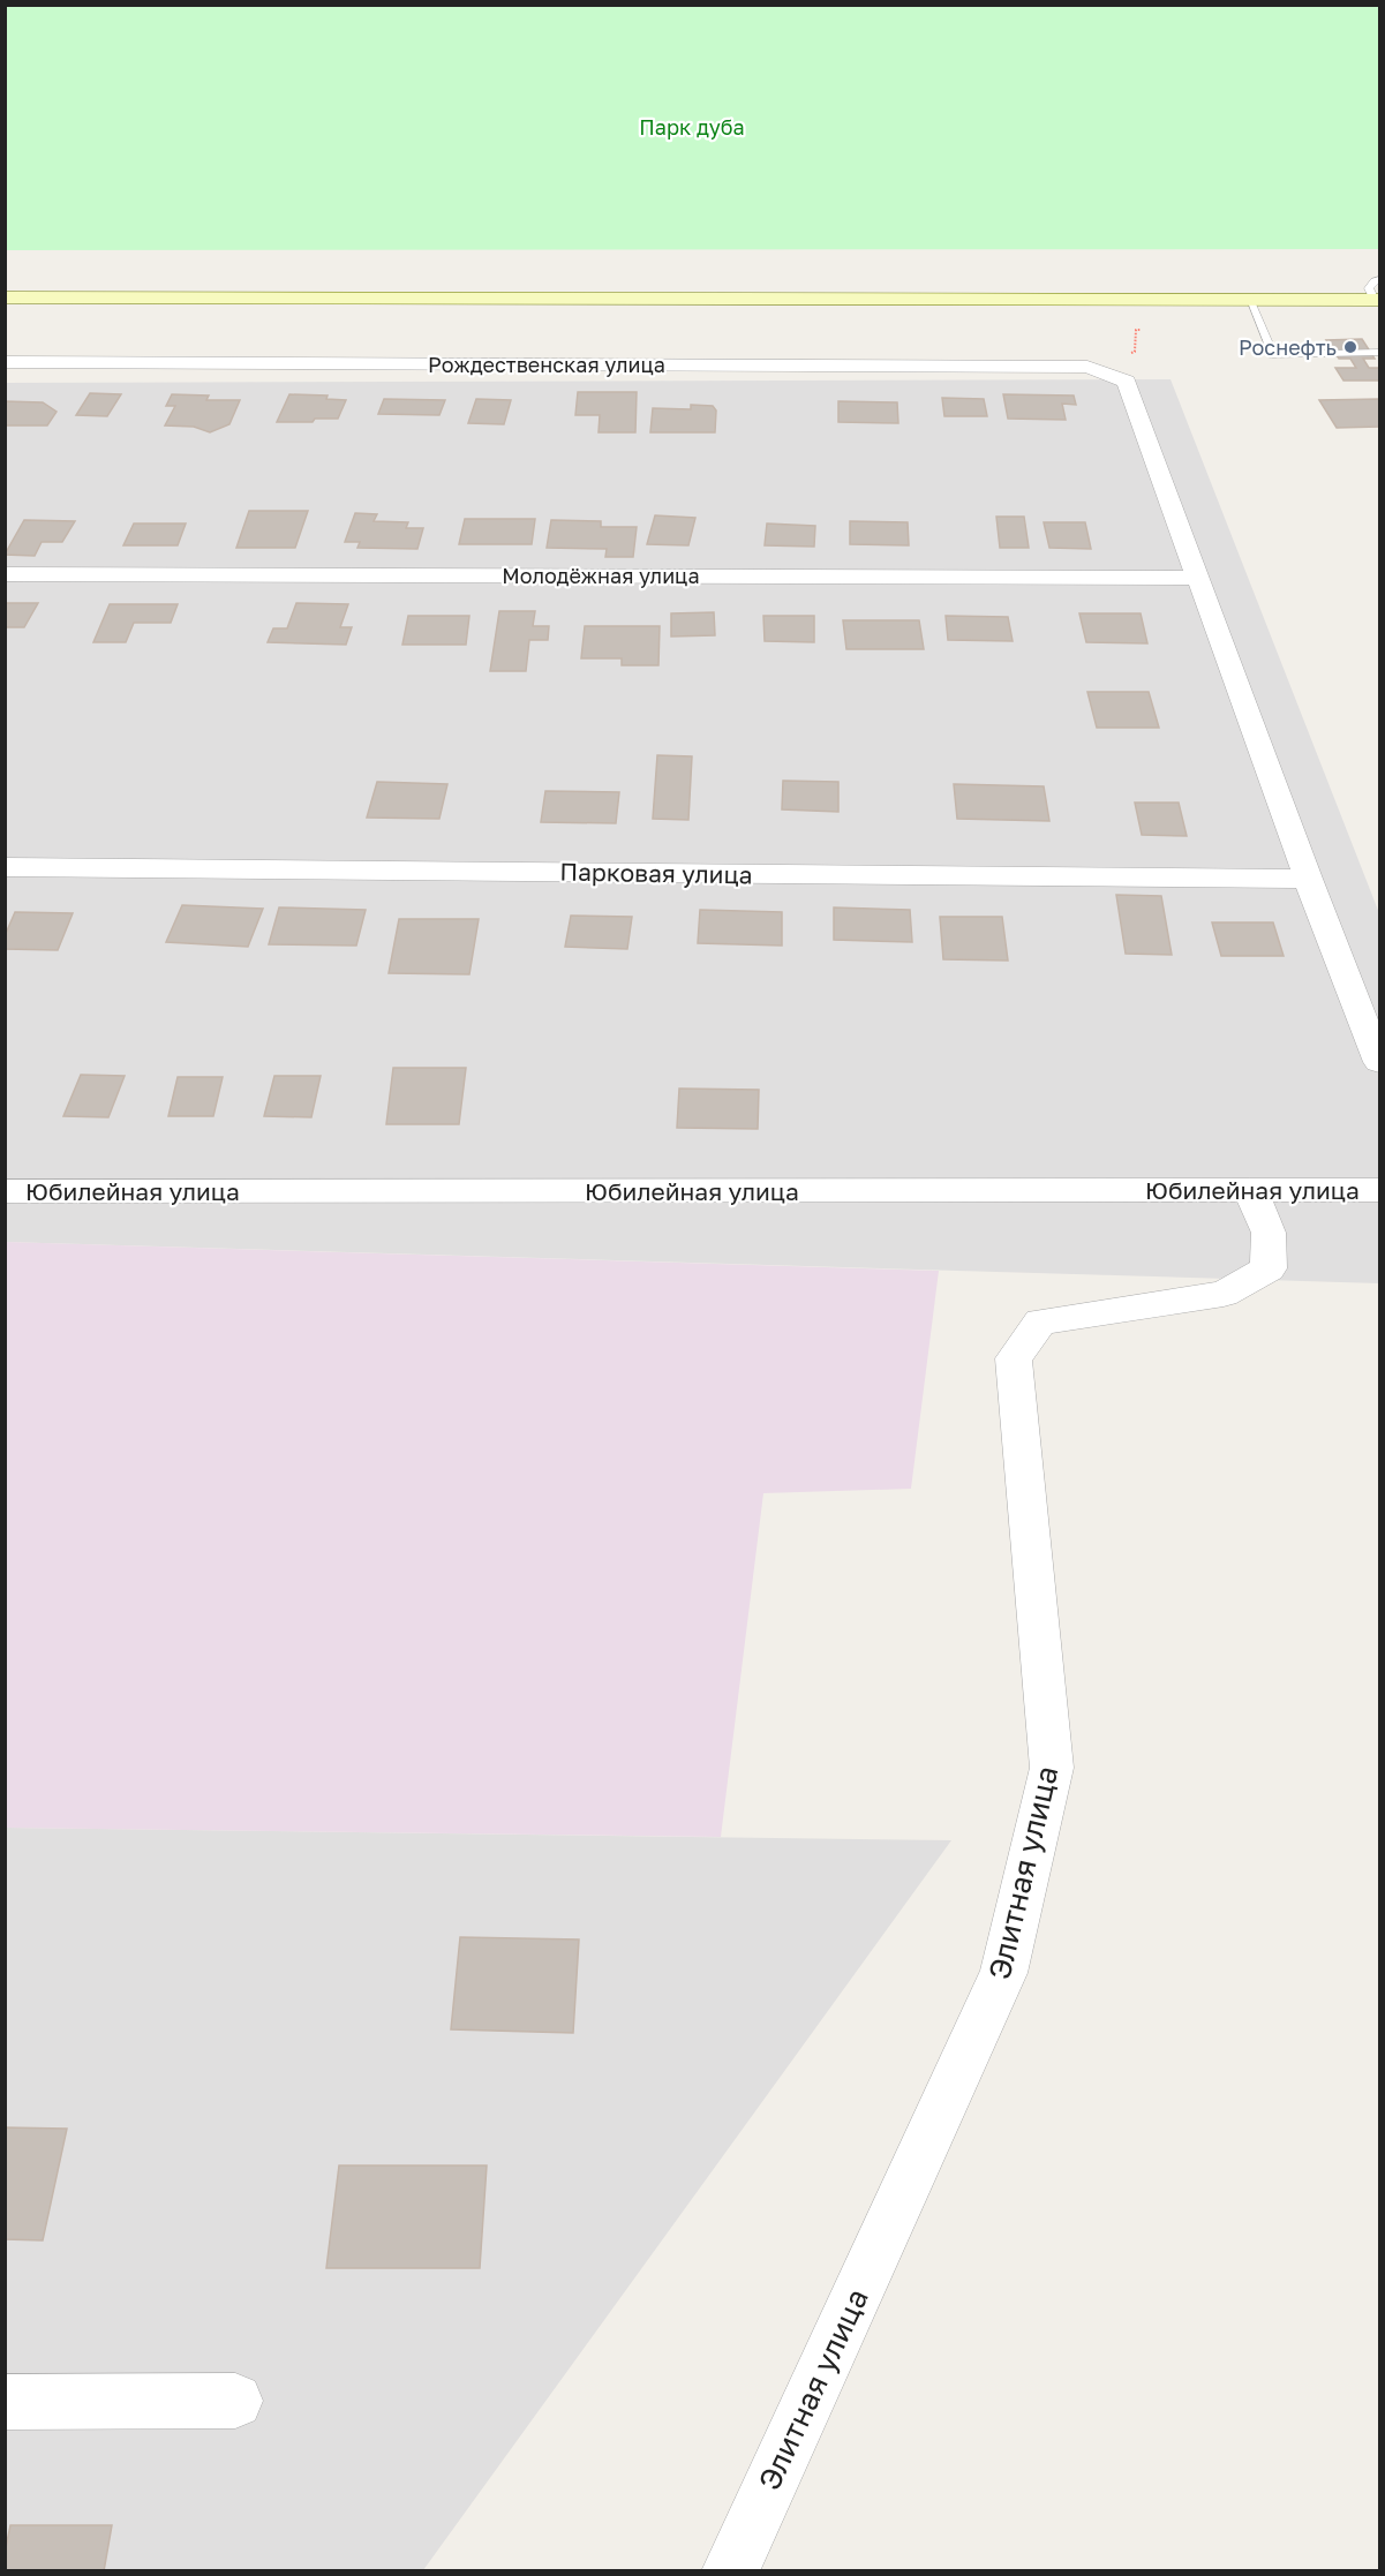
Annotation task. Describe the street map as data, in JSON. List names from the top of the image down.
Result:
{
  "streets": {
    "street": [
      "Рождественская улица",
      "Молодёжная улица",
      "Парковая улица",
      "Юбилейная улица",
      "Элитная улица"
    ]
  },
  "crossings": [
    ["Юбилейная улица", "Элитная улица"]
  ],
  "parks": ["Парк дуба"],
  "places": ["Роснефть"]
}
